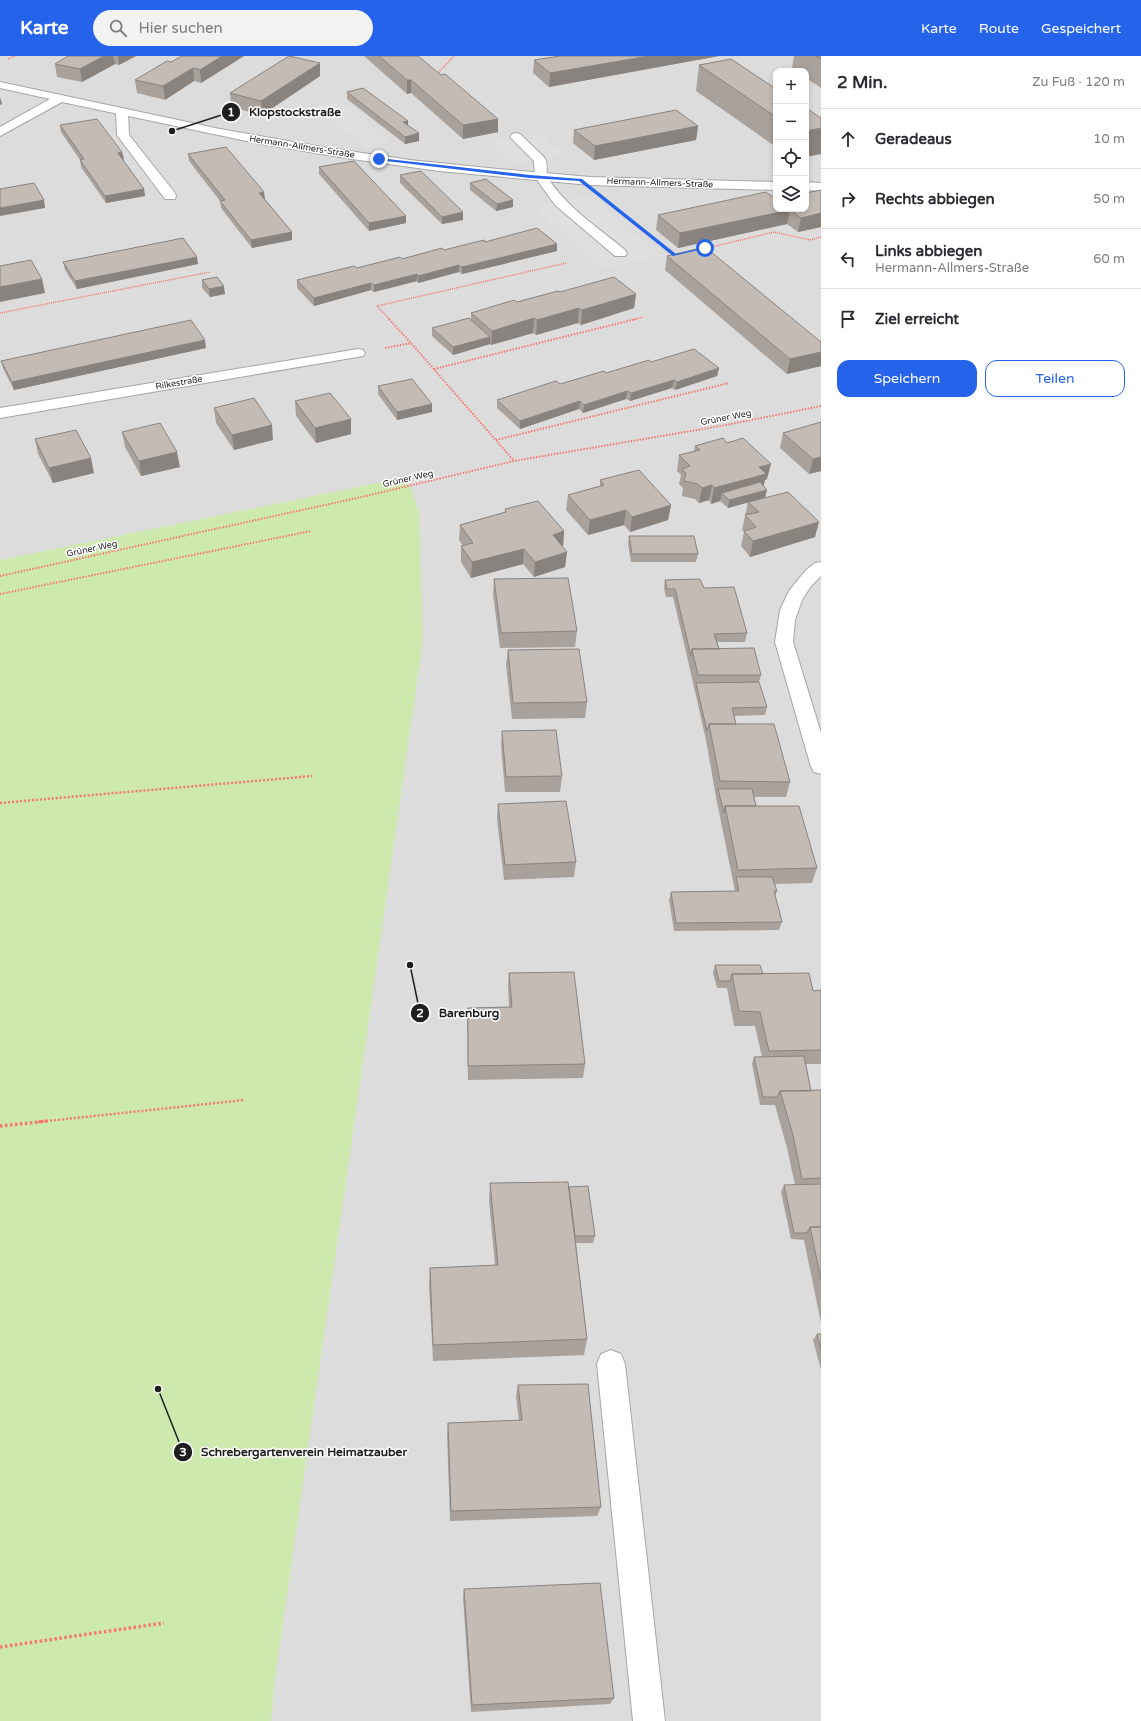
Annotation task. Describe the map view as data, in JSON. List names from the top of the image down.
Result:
{
  "streets": {
    "street": ["Hermann-Allmers-Straße", "Rilkestraße"],
    "path": ["Grüner Weg"]
  },
  "places": ["Klopstockstraße", "Barenburg", "Schrebergartenverein Heimatzauber"],
  "page": {
    "header": "Karte",
    "search": "Hier suchen",
    "nav": ["Karte", "Route", "Gespeichert"],
    "heading": ["2 Min.", "Zu Fuß · 120 m"],
    "map_buttons": ["+", "−"],
    "list": [
      ["Geradeaus", "10 m"],
      ["Rechts abbiegen", "50 m"],
      ["Links abbiegen", "Hermann-Allmers-Straße", "60 m"],
      "Ziel erreicht"
    ],
    "buttons": ["Speichern", "Teilen"]
  }
}
